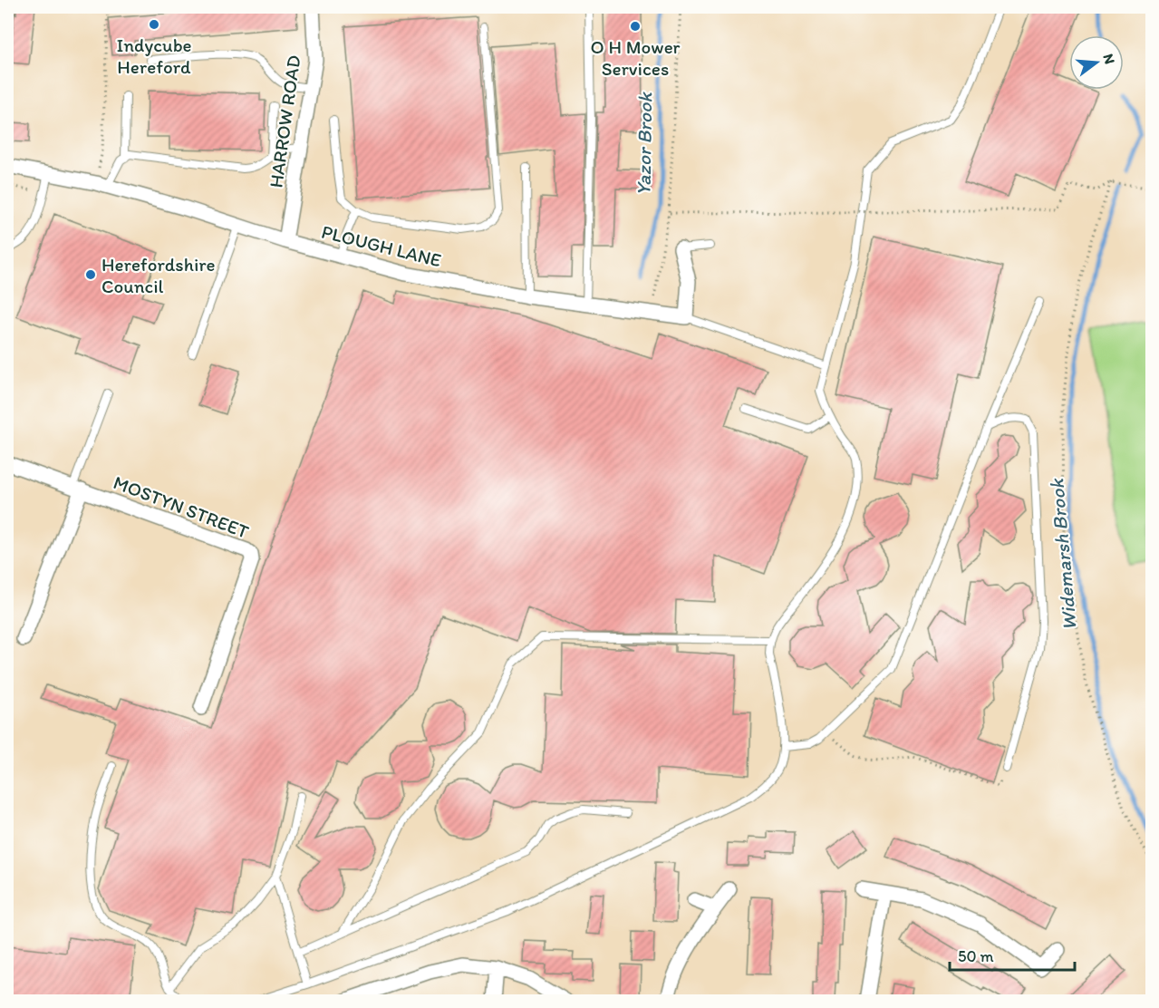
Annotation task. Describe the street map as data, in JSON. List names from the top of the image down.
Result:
{
  "streets": {
    "street": ["HARROW ROAD", "PLOUGH LANE", "MOSTYN STREET"]
  },
  "crossings": [
    ["HARROW ROAD", "PLOUGH LANE"]
  ],
  "water": ["Yazor Brook", "Widemarsh Brook"],
  "places": ["Indycube Hereford", "O H Mower Services", "Herefordshire Council"],
  "scale_bar": "50 m",
  "north": "right"
}
